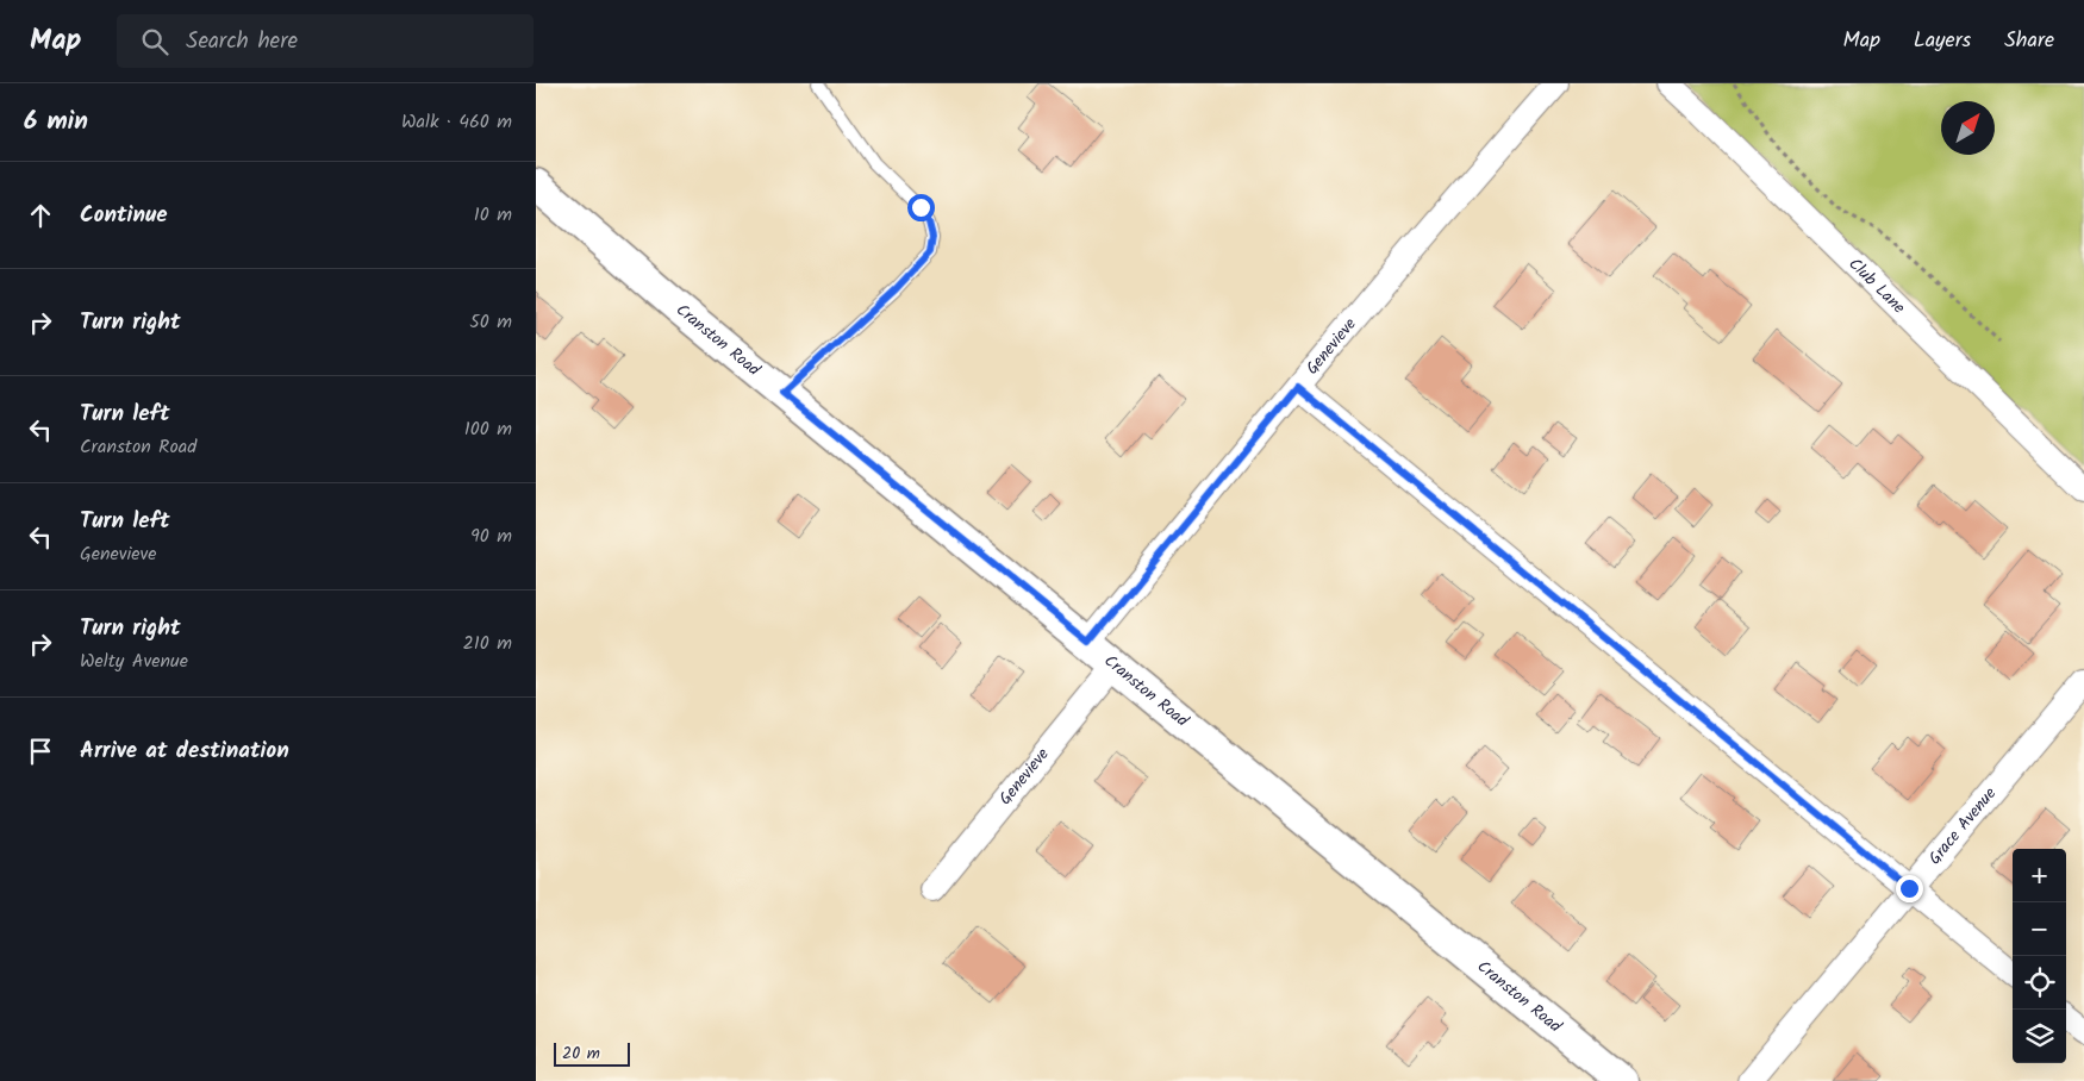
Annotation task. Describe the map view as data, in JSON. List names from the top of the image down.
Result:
{
  "streets": {
    "street": [
      "Club Lane",
      "Cranston Road",
      "Genevieve",
      "Grace Avenue"
    ]
  },
  "crossings": [
    ["Cranston Road", "Genevieve"]
  ],
  "scale_bar": "20 m",
  "north": "top right",
  "page": {
    "header": "Map",
    "search": "Search here",
    "nav": ["Map", "Layers", "Share"],
    "heading": ["6 min", "Walk · 460 m"],
    "list": [
      ["Continue", "10 m"],
      ["Turn right", "50 m"],
      ["Turn left", "Cranston Road", "100 m"],
      ["Turn left", "Genevieve", "90 m"],
      ["Turn right", "Welty Avenue", "210 m"],
      "Arrive at destination"
    ],
    "map_buttons": ["+", "−"],
    "scale": "20 m"
  }
}
